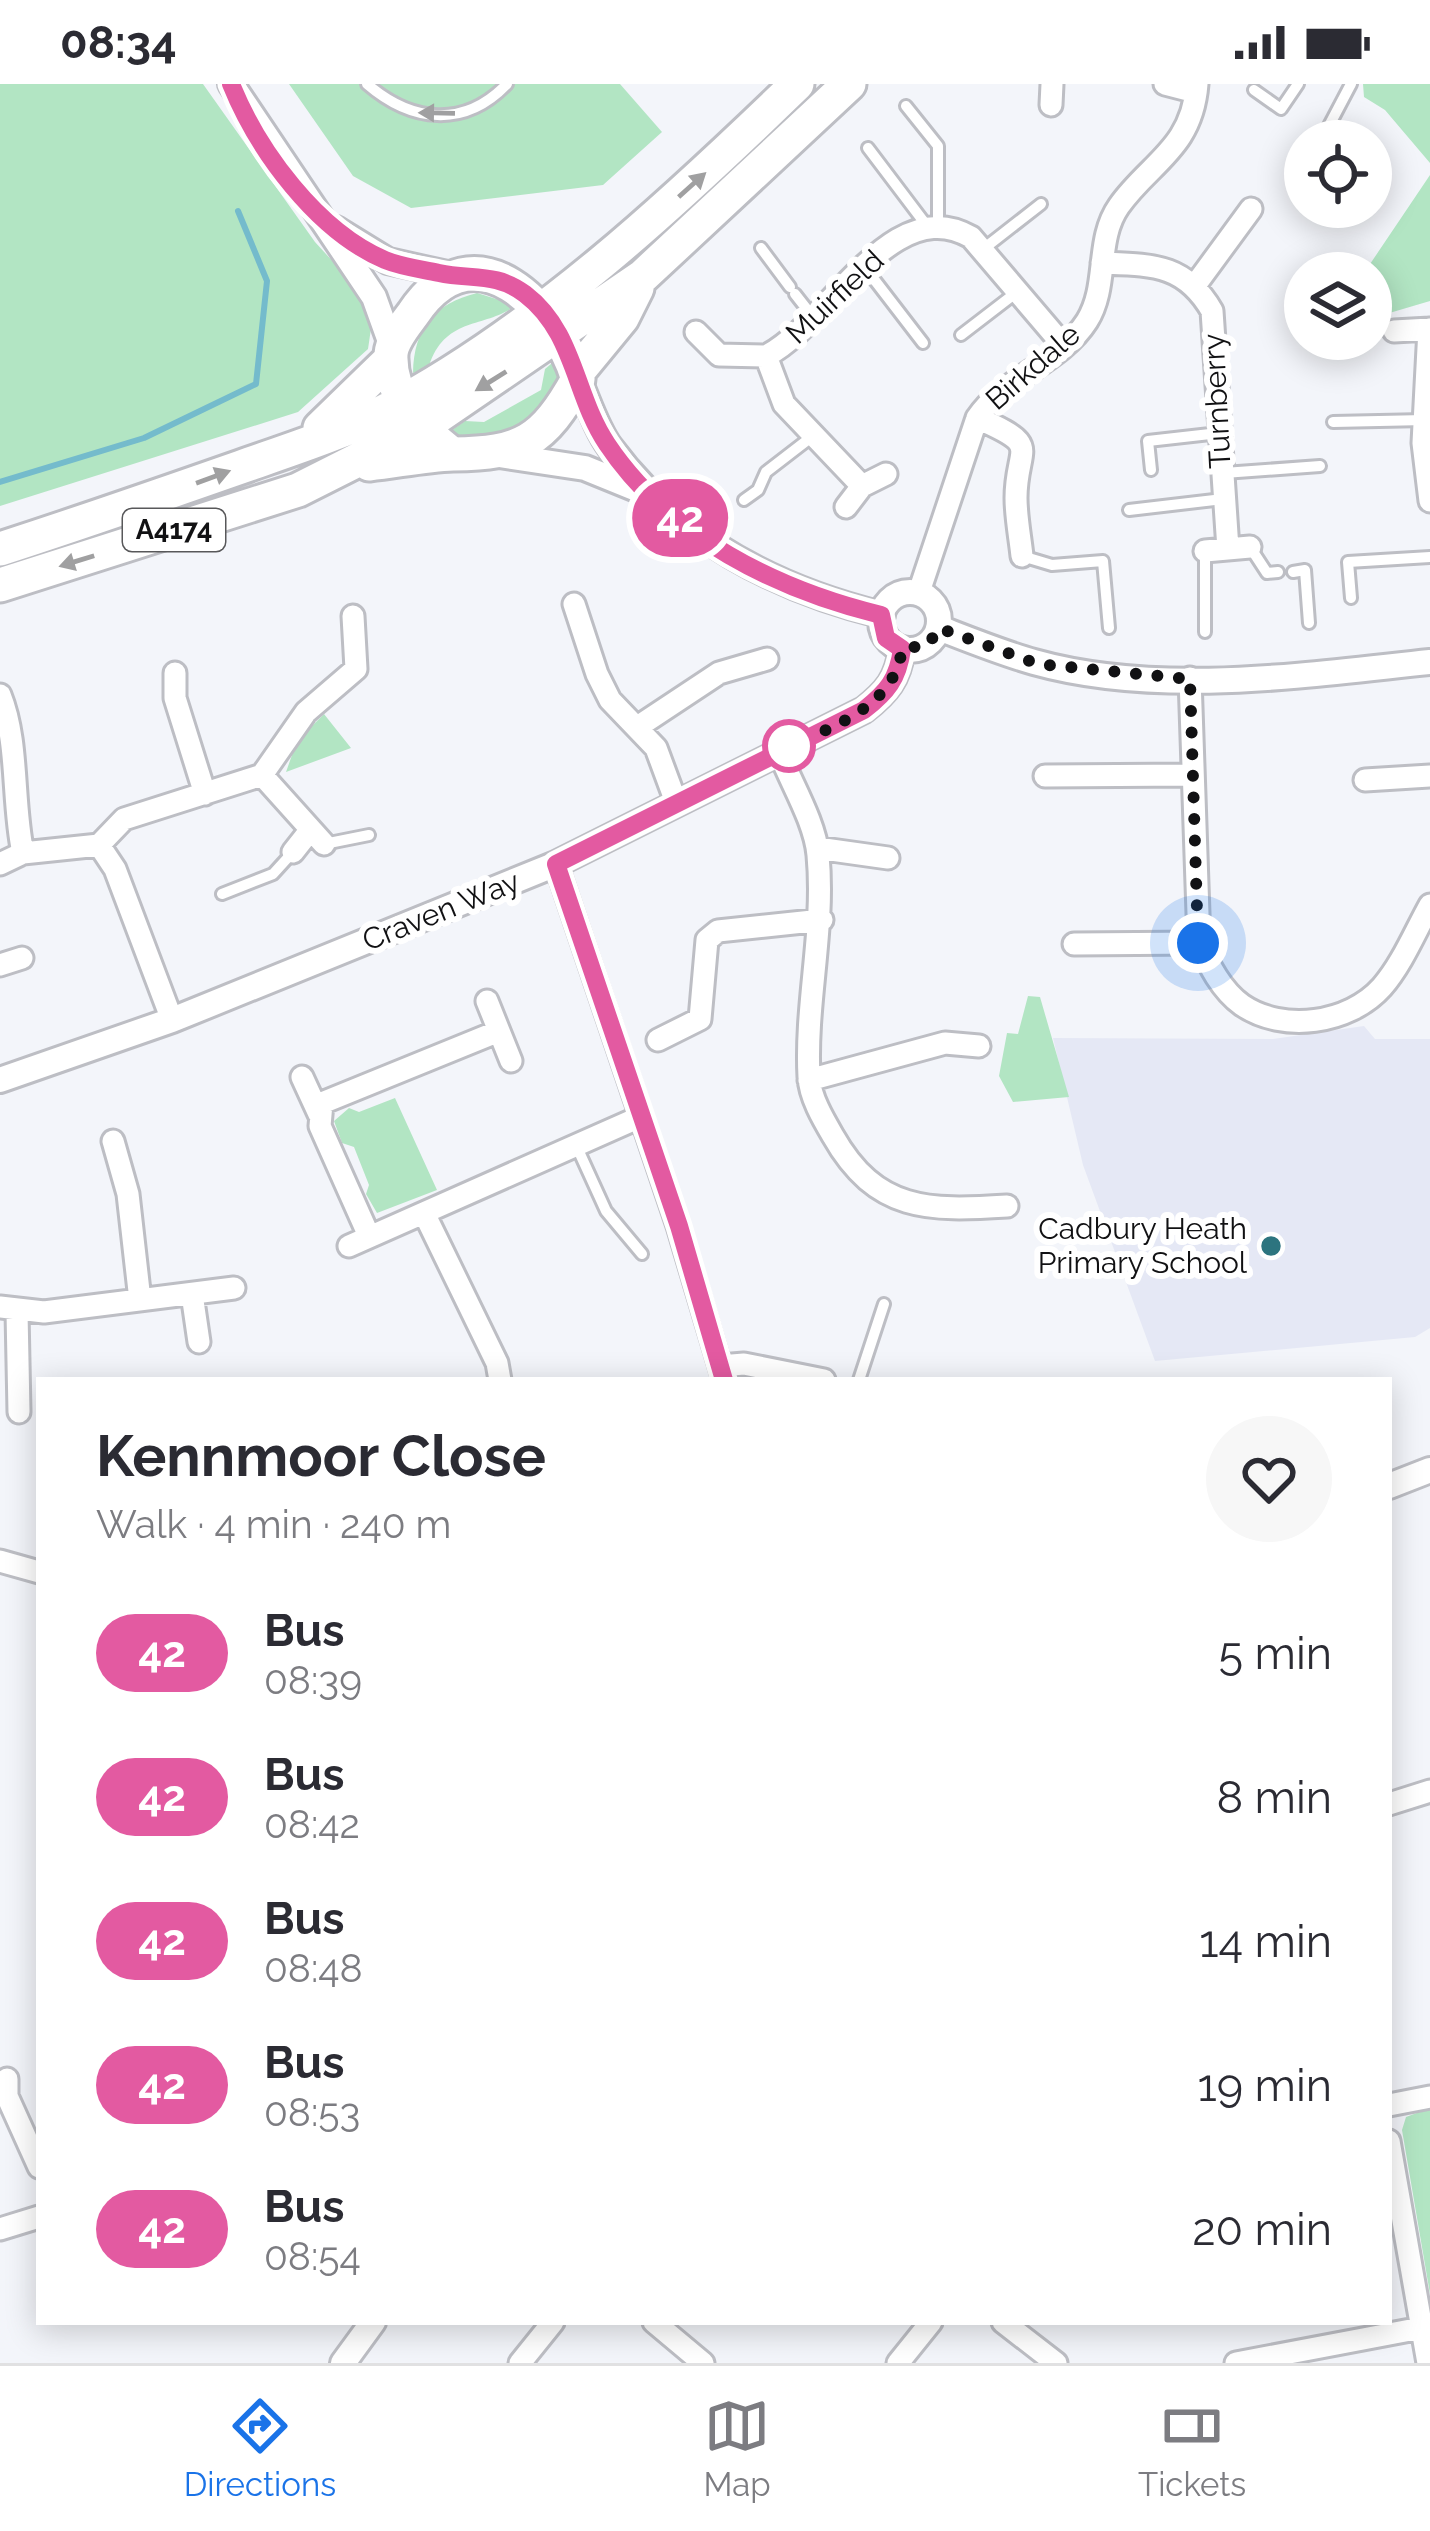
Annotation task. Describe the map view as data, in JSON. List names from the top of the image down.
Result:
{
  "streets": {
    "highway": ["A4174"],
    "street": [
      "Muirfield",
      "Birkdale",
      "Turnberry",
      "Craven Way"
    ]
  },
  "crossings": [
    ["Birkdale", "Craven Way"]
  ],
  "places": ["Cadbury Heath Primary School"],
  "lines": ["bus line 42"],
  "page": {
    "status": "08:34",
    "on_map": "42",
    "heading": ["Kennmoor Close", "Walk · 4 min · 240 m"],
    "list": [
      {
        "mark": "42",
        "name": "Bus",
        "note": "08:39",
        "value": "5 min"
      },
      {
        "mark": "42",
        "name": "Bus",
        "note": "08:42",
        "value": "8 min"
      },
      {
        "mark": "42",
        "name": "Bus",
        "note": "08:48",
        "value": "14 min"
      },
      {
        "mark": "42",
        "name": "Bus",
        "note": "08:53",
        "value": "19 min"
      },
      {
        "mark": "42",
        "name": "Bus",
        "note": "08:54",
        "value": "20 min"
      }
    ],
    "tabs": ["Directions", "Map", "Tickets"]
  }
}
